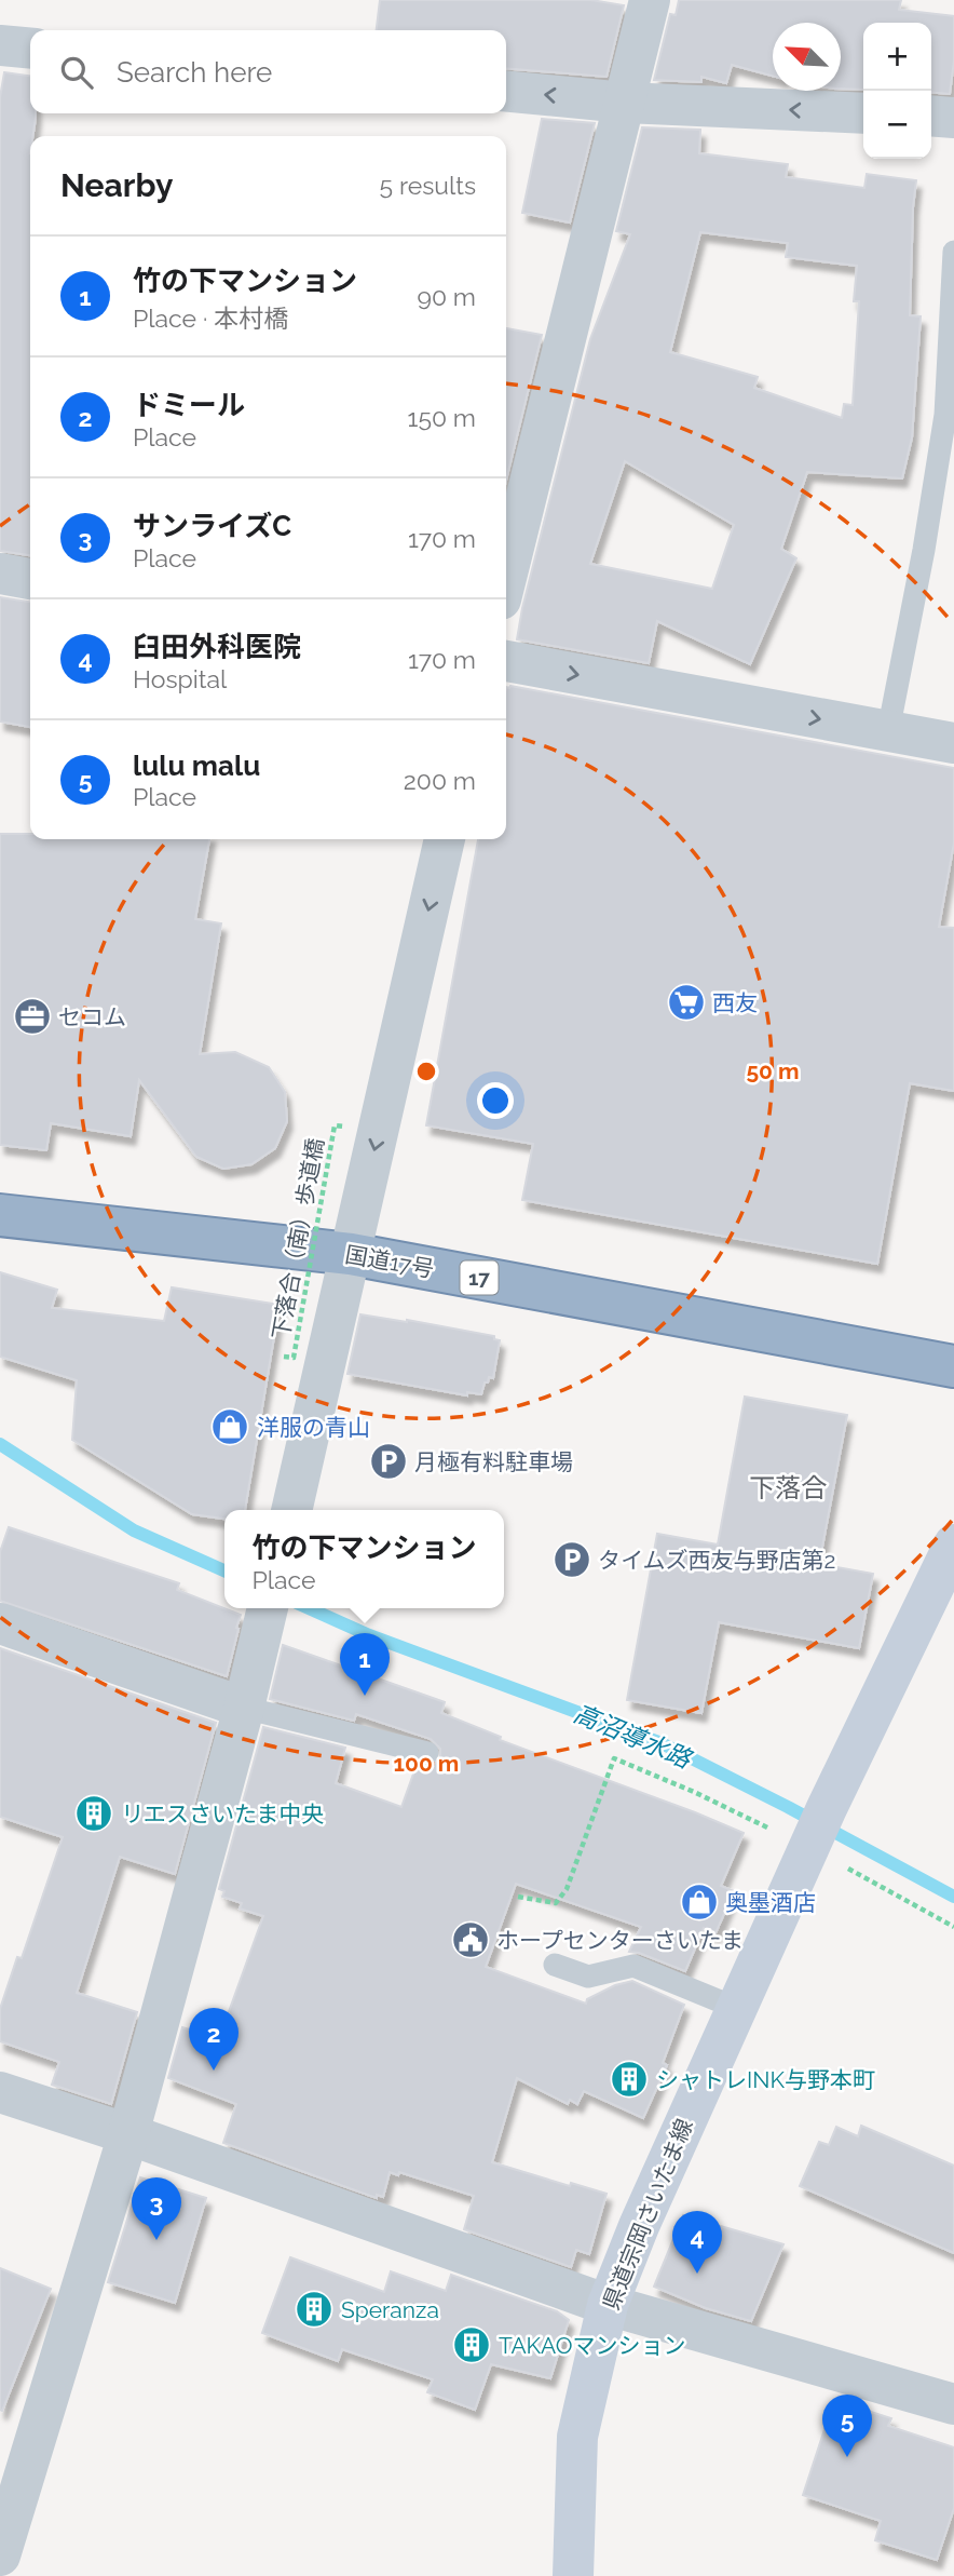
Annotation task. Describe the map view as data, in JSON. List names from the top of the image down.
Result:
{
  "streets": {
    "highway": ["国道17号", "17"],
    "main road": ["県道宗岡さいたま線"],
    "path": ["下落合（南）歩道橋"]
  },
  "districts": ["下落合"],
  "water": ["高沼導水路"],
  "places": {
    "supermarket": ["西友"],
    "office": ["セコム"],
    "shop": ["洋服の青山", "奥墨酒店"],
    "parking": ["月極有料駐車場", "タイムズ西友与野店第2"],
    "building": [
      "リエスさいたま中央",
      "シャトレINK与野本町",
      "Speranza",
      "TAKAOマンション"
    ],
    "public building": ["ホープセンターさいたま"]
  },
  "north": "top left",
  "page": {
    "map_buttons": ["+", "−"],
    "search": "Search here",
    "heading": ["Nearby", "5 results"],
    "list": [
      {
        "mark": "1",
        "name": "竹の下マンション",
        "note": "Place · 本村橋",
        "value": "90 m"
      },
      {
        "mark": "2",
        "name": "ドミール",
        "note": "Place",
        "value": "150 m"
      },
      {
        "mark": "3",
        "name": "サンライズC",
        "note": "Place",
        "value": "170 m"
      },
      {
        "mark": "4",
        "name": "臼田外科医院",
        "note": "Hospital",
        "value": "170 m"
      },
      {
        "mark": "5",
        "name": "lulu malu",
        "note": "Place",
        "value": "200 m"
      }
    ],
    "popup": ["竹の下マンション", "Place"],
    "pins": [
      "1",
      "2",
      "3",
      "4",
      "5"
    ]
  },
  "rings": ["50 m", "100 m"]
}
